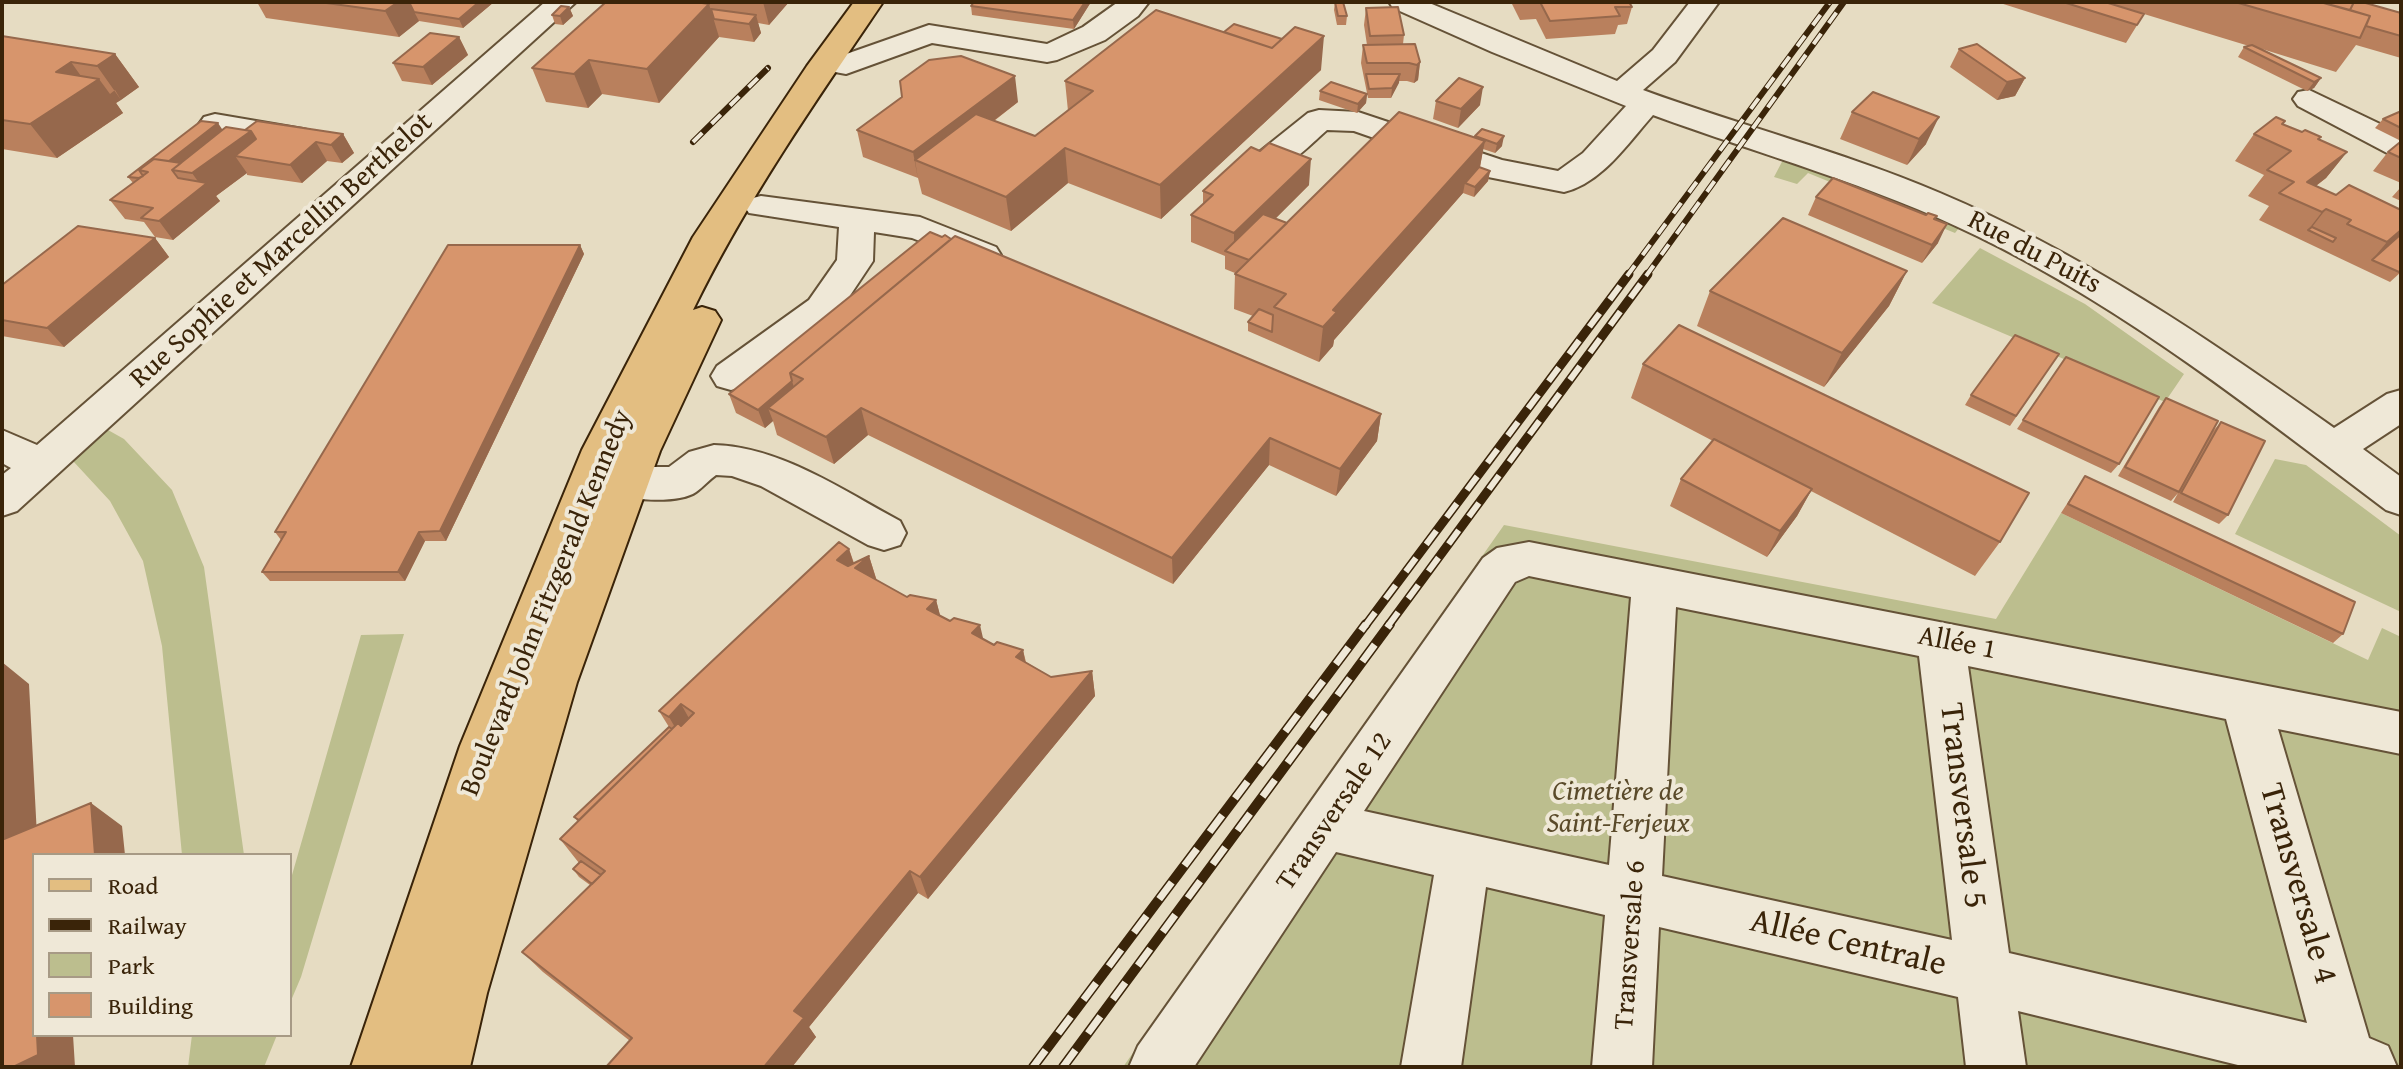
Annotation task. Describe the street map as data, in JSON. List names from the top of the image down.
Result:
{
  "streets": {
    "main road": ["Boulevard John Fitzgerald Kennedy"],
    "street": [
      "Rue Sophie et Marcellin Berthelot",
      "Rue du Puits",
      "Allée 1",
      "Transversale 5",
      "Transversale 12",
      "Transversale 4",
      "Allée Centrale",
      "Transversale 6"
    ]
  },
  "crossings": [
    ["Allée 1", "Transversale 5"],
    ["Allée 1", "Transversale 12"],
    ["Allée 1", "Transversale 4"],
    ["Allée 1", "Transversale 6"],
    ["Transversale 5", "Allée Centrale"],
    ["Transversale 12", "Allée Centrale"],
    ["Transversale 4", "Allée Centrale"],
    ["Allée Centrale", "Transversale 6"]
  ],
  "parks": ["Cimetière de Saint-Ferjeux"],
  "legend": [
    "Road",
    "Railway",
    "Park",
    "Building"
  ]
}
